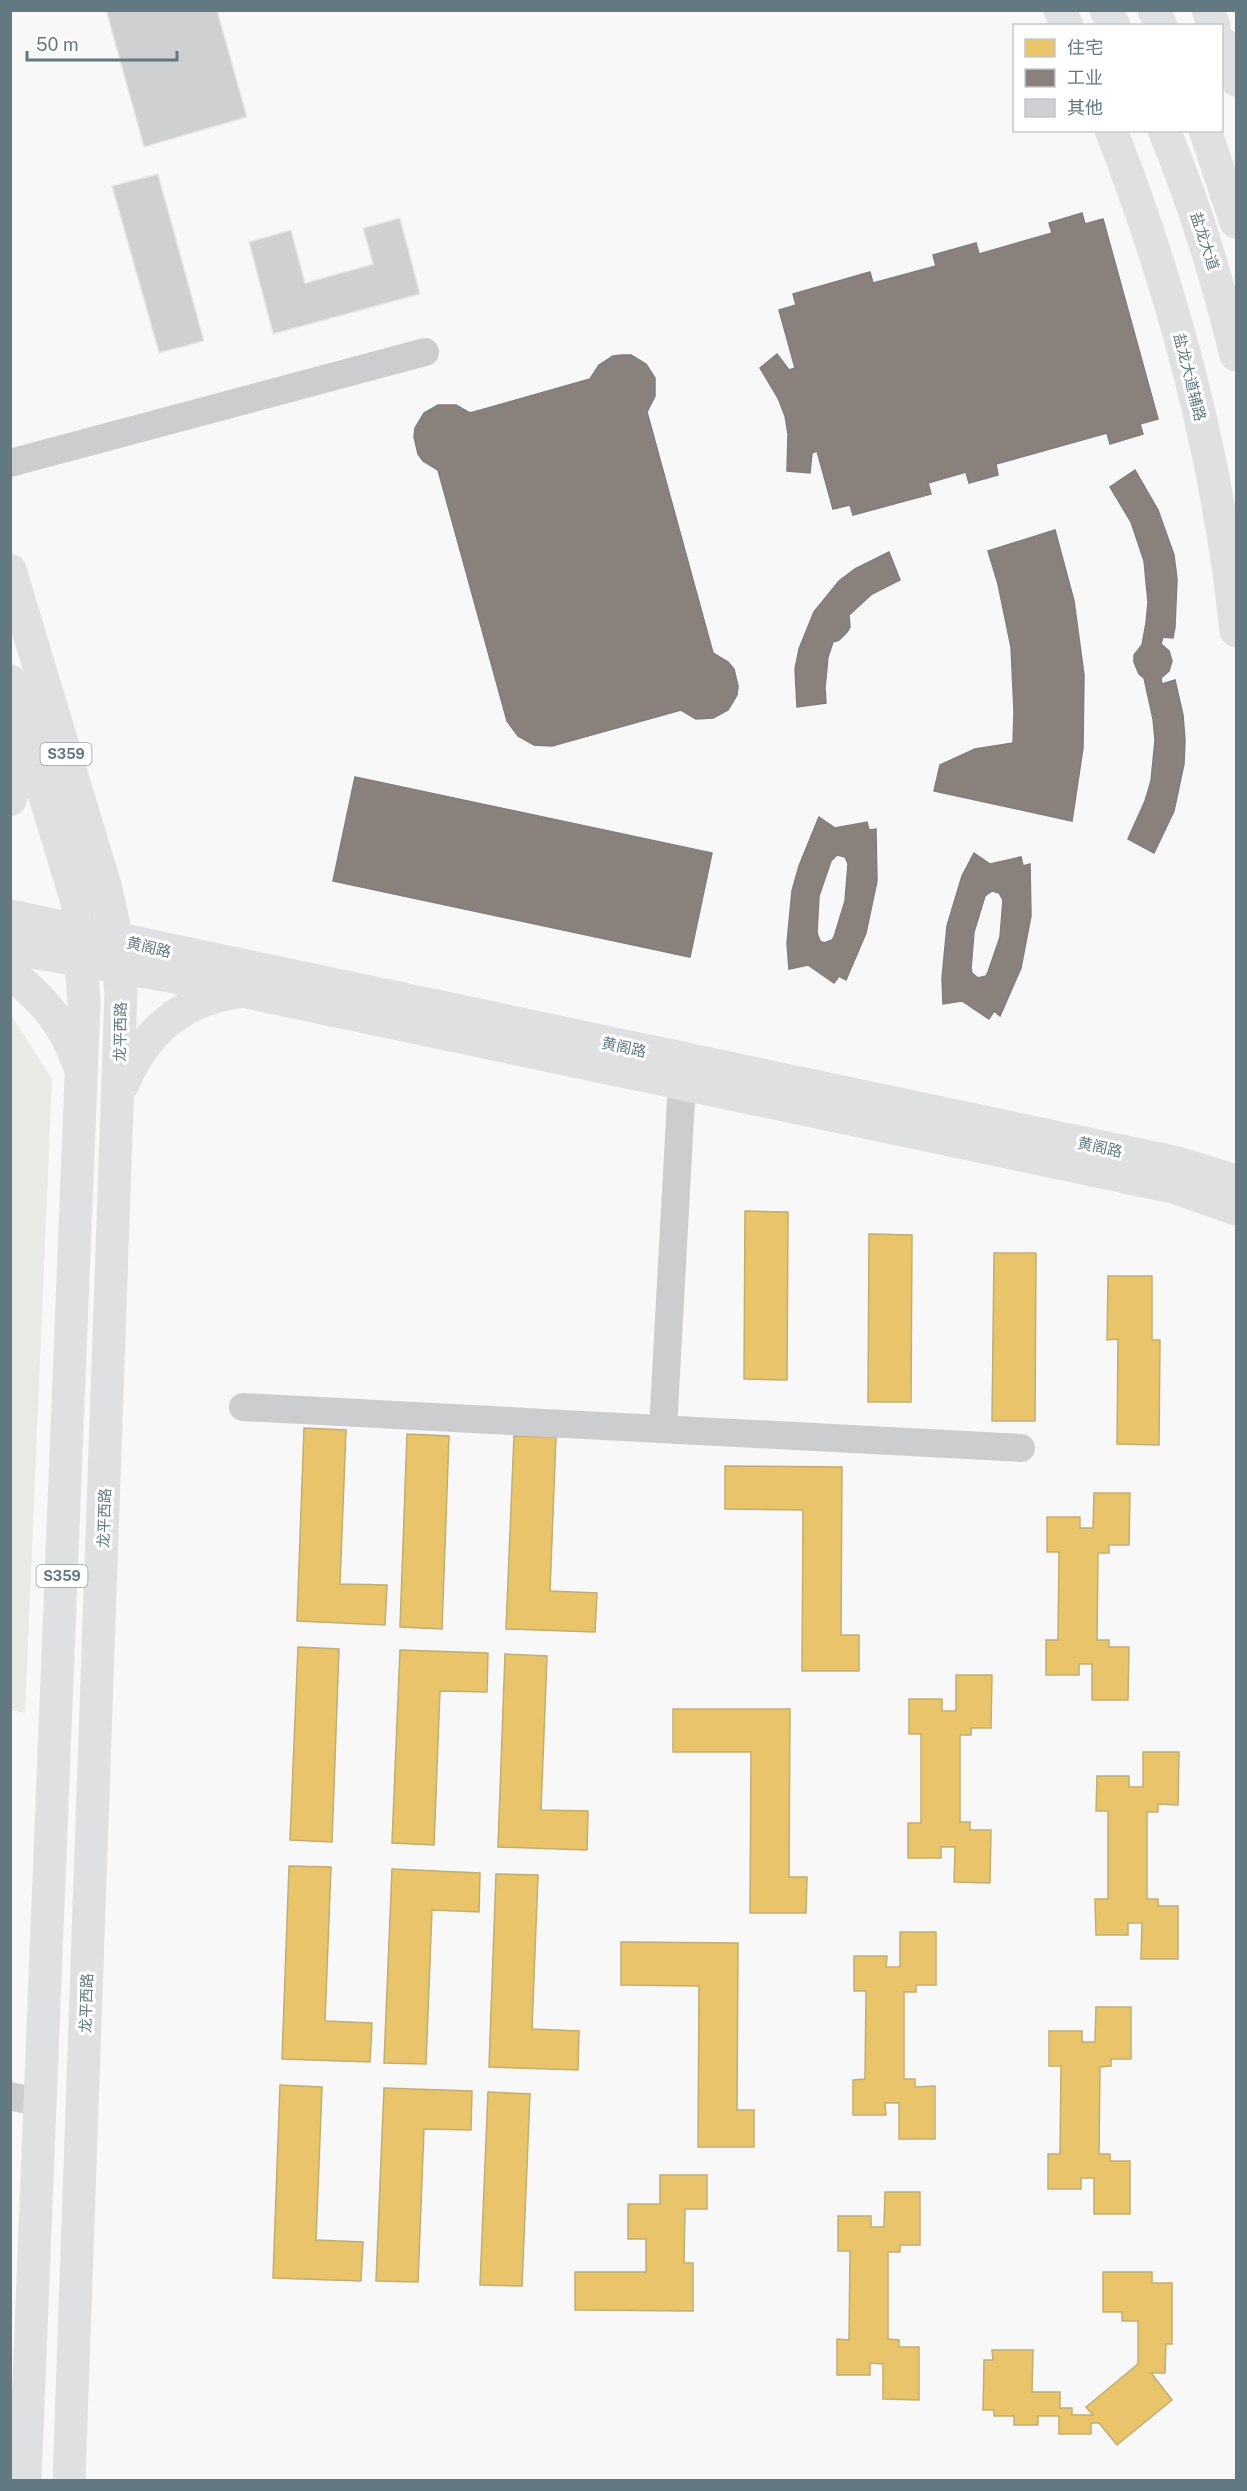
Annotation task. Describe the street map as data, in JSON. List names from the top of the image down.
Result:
{
  "streets": {
    "main road": [
      "盐龙大道",
      "盐龙大道辅路",
      "S359",
      "黄阁路",
      "龙平西路"
    ]
  },
  "crossings": [
    ["S359", "黄阁路"],
    ["黄阁路", "龙平西路"]
  ],
  "legend": ["住宅", "工业", "其他"],
  "scale_bar": "50 m"
}
